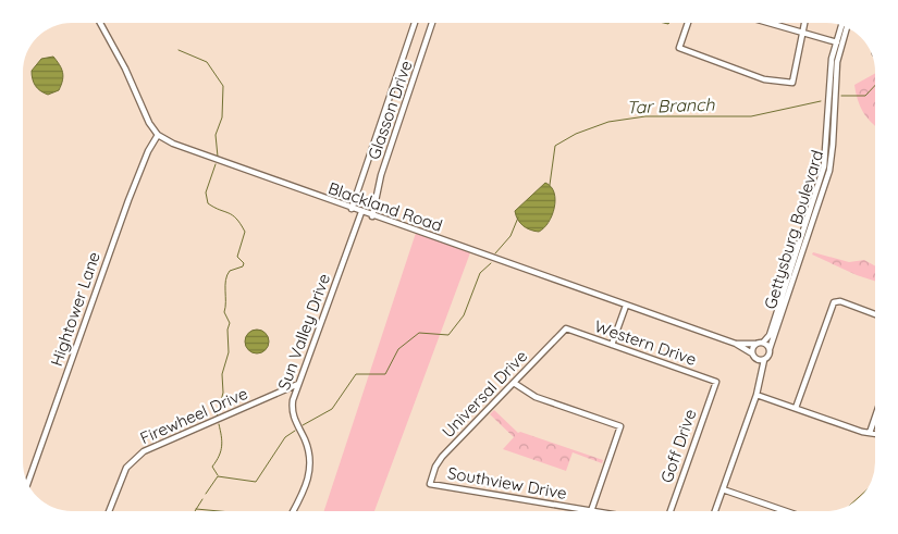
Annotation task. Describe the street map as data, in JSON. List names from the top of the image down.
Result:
{
  "streets": {
    "street": [
      "Glasson Drive",
      "Blackland Road",
      "Gettysburg Boulevard",
      "Hightower Lane",
      "Sun Valley Drive",
      "Western Drive",
      "Universal Drive",
      "Firewheel Drive",
      "Goff Drive",
      "Southview Drive"
    ]
  },
  "crossings": [
    ["Glasson Drive", "Blackland Road"],
    ["Blackland Road", "Gettysburg Boulevard"],
    ["Blackland Road", "Hightower Lane"],
    ["Blackland Road", "Sun Valley Drive"],
    ["Sun Valley Drive", "Firewheel Drive"],
    ["Western Drive", "Universal Drive"],
    ["Western Drive", "Goff Drive"],
    ["Universal Drive", "Southview Drive"]
  ],
  "water": ["Tar Branch"]
}
